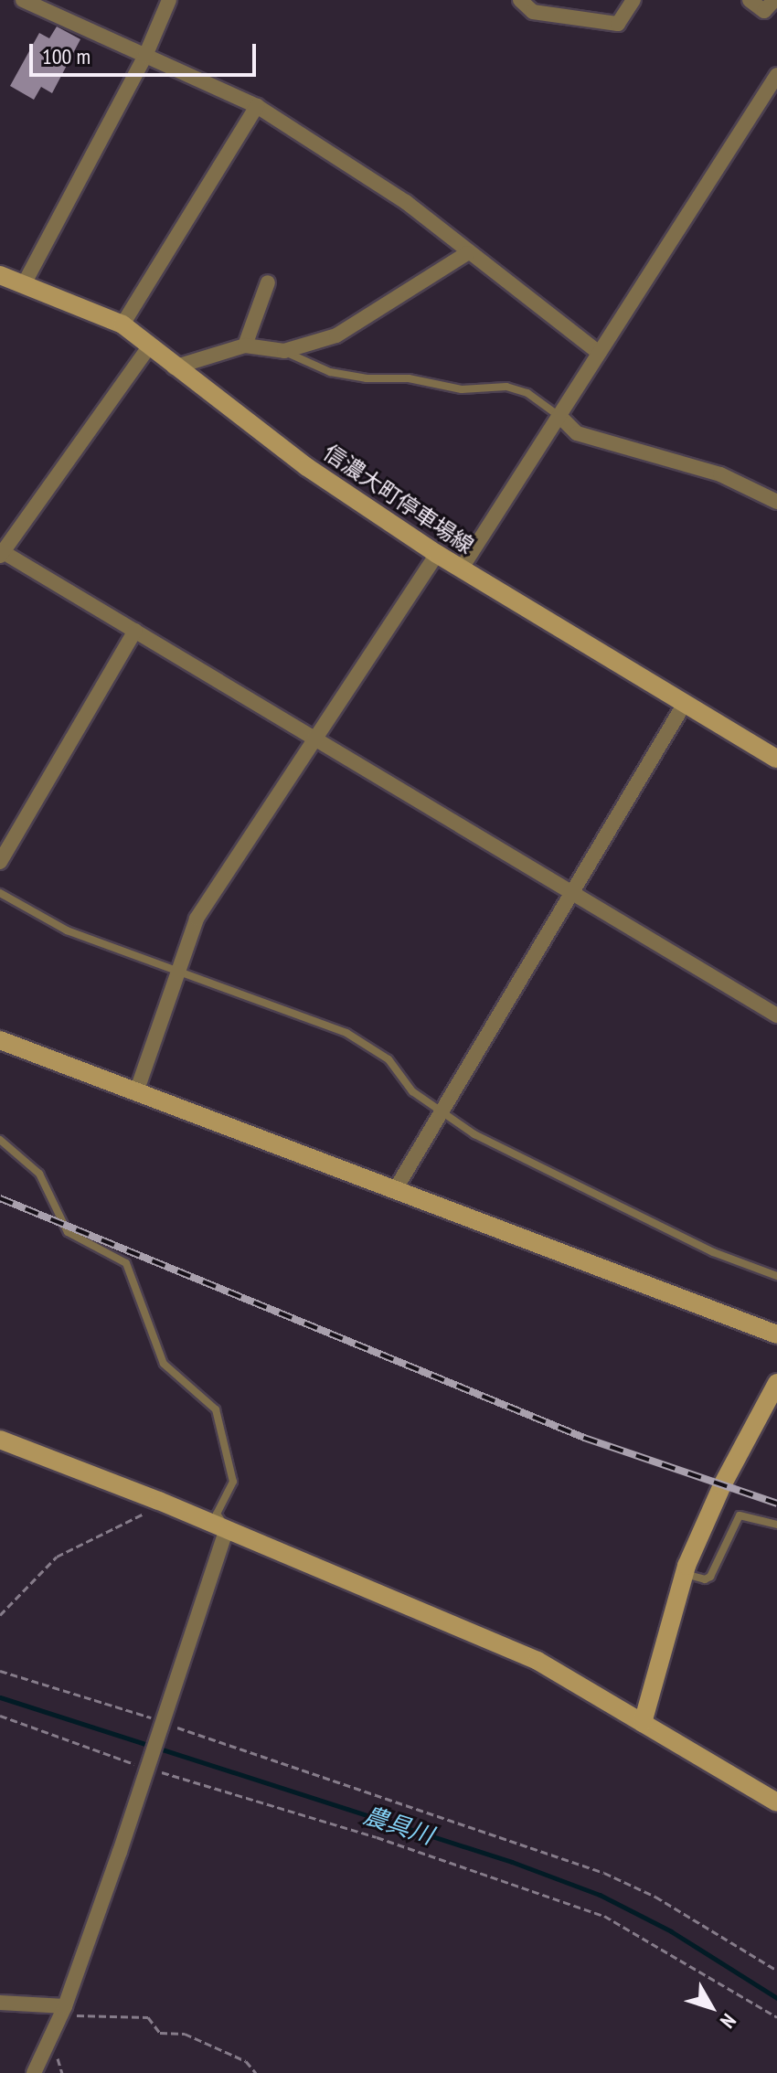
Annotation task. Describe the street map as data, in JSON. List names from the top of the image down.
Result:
{
  "streets": {
    "street": ["信濃大町停車場線"]
  },
  "water": ["農具川"],
  "scale_bar": "100 m",
  "north": "bottom right"
}
